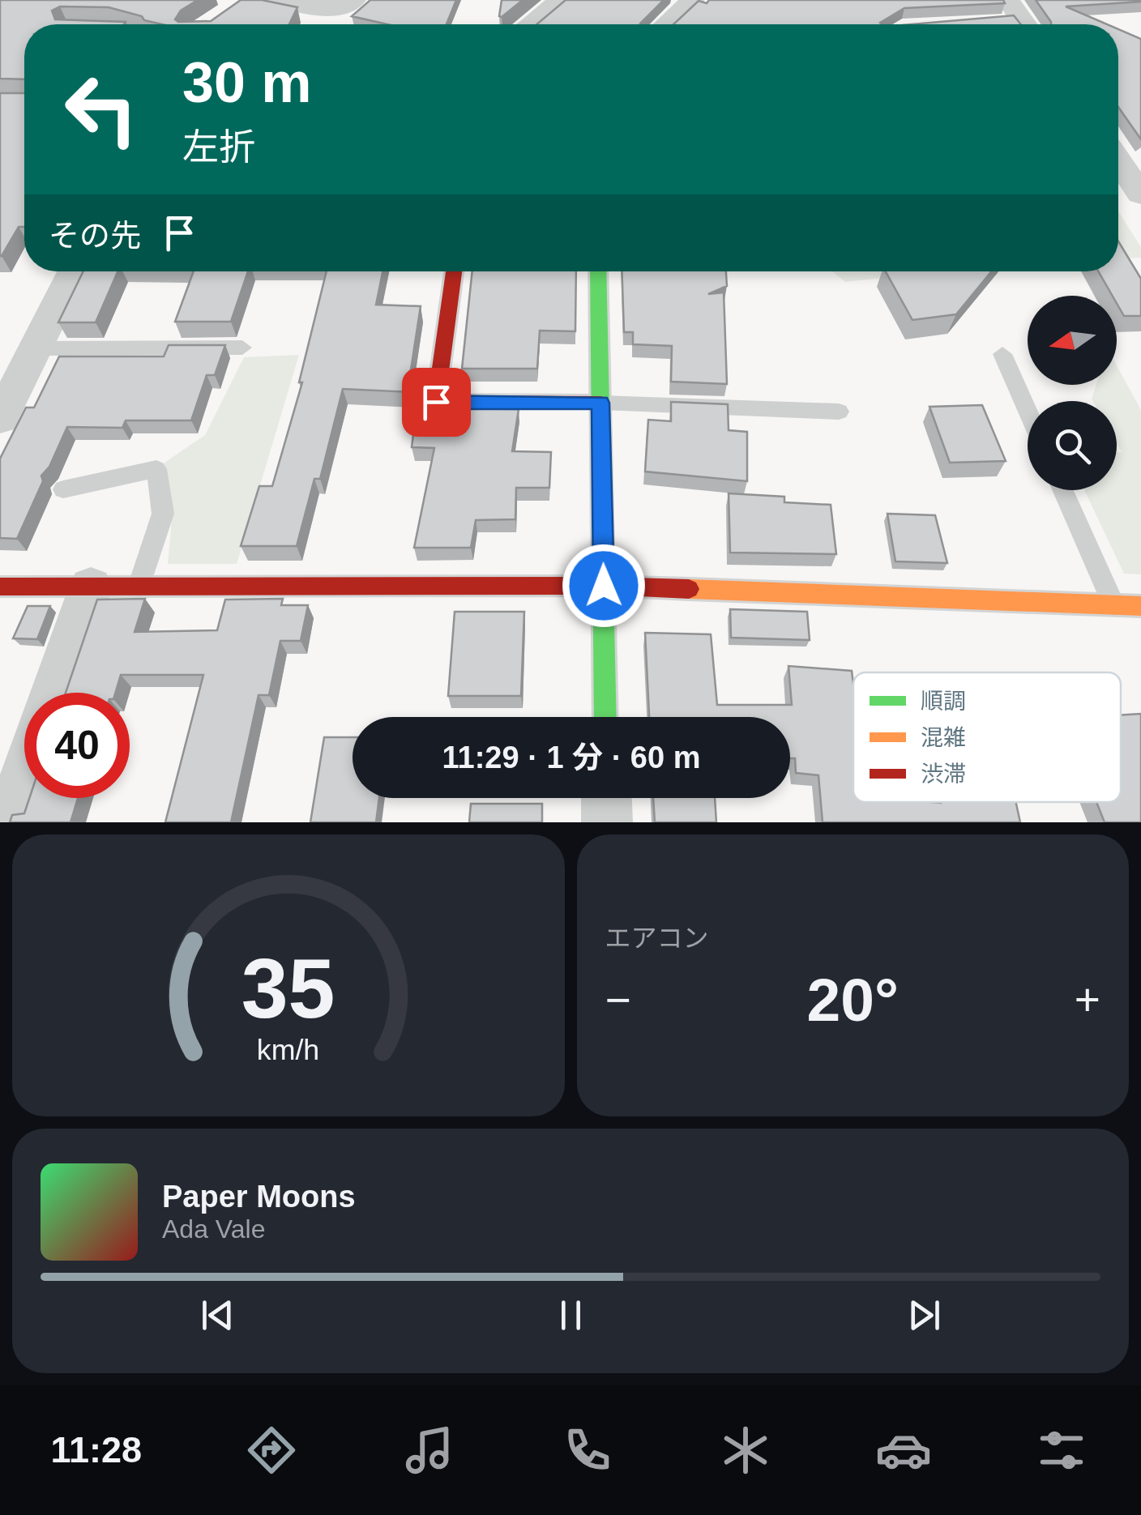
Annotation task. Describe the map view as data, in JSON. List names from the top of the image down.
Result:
{
  "legend": ["順調", "混雑", "渋滞"],
  "north": "left",
  "page": {
    "turn": ["30 m", "左折"],
    "then": "その先",
    "limit": "40",
    "trip": "11:29 · 1 分 · 60 m",
    "tile": "エアコン",
    "heat": ["−", "20°", "+"],
    "song": ["Paper Moons", "Ada Vale"],
    "tabs": "11:28",
    "gauge": ["35", "km/h"]
  }
}
